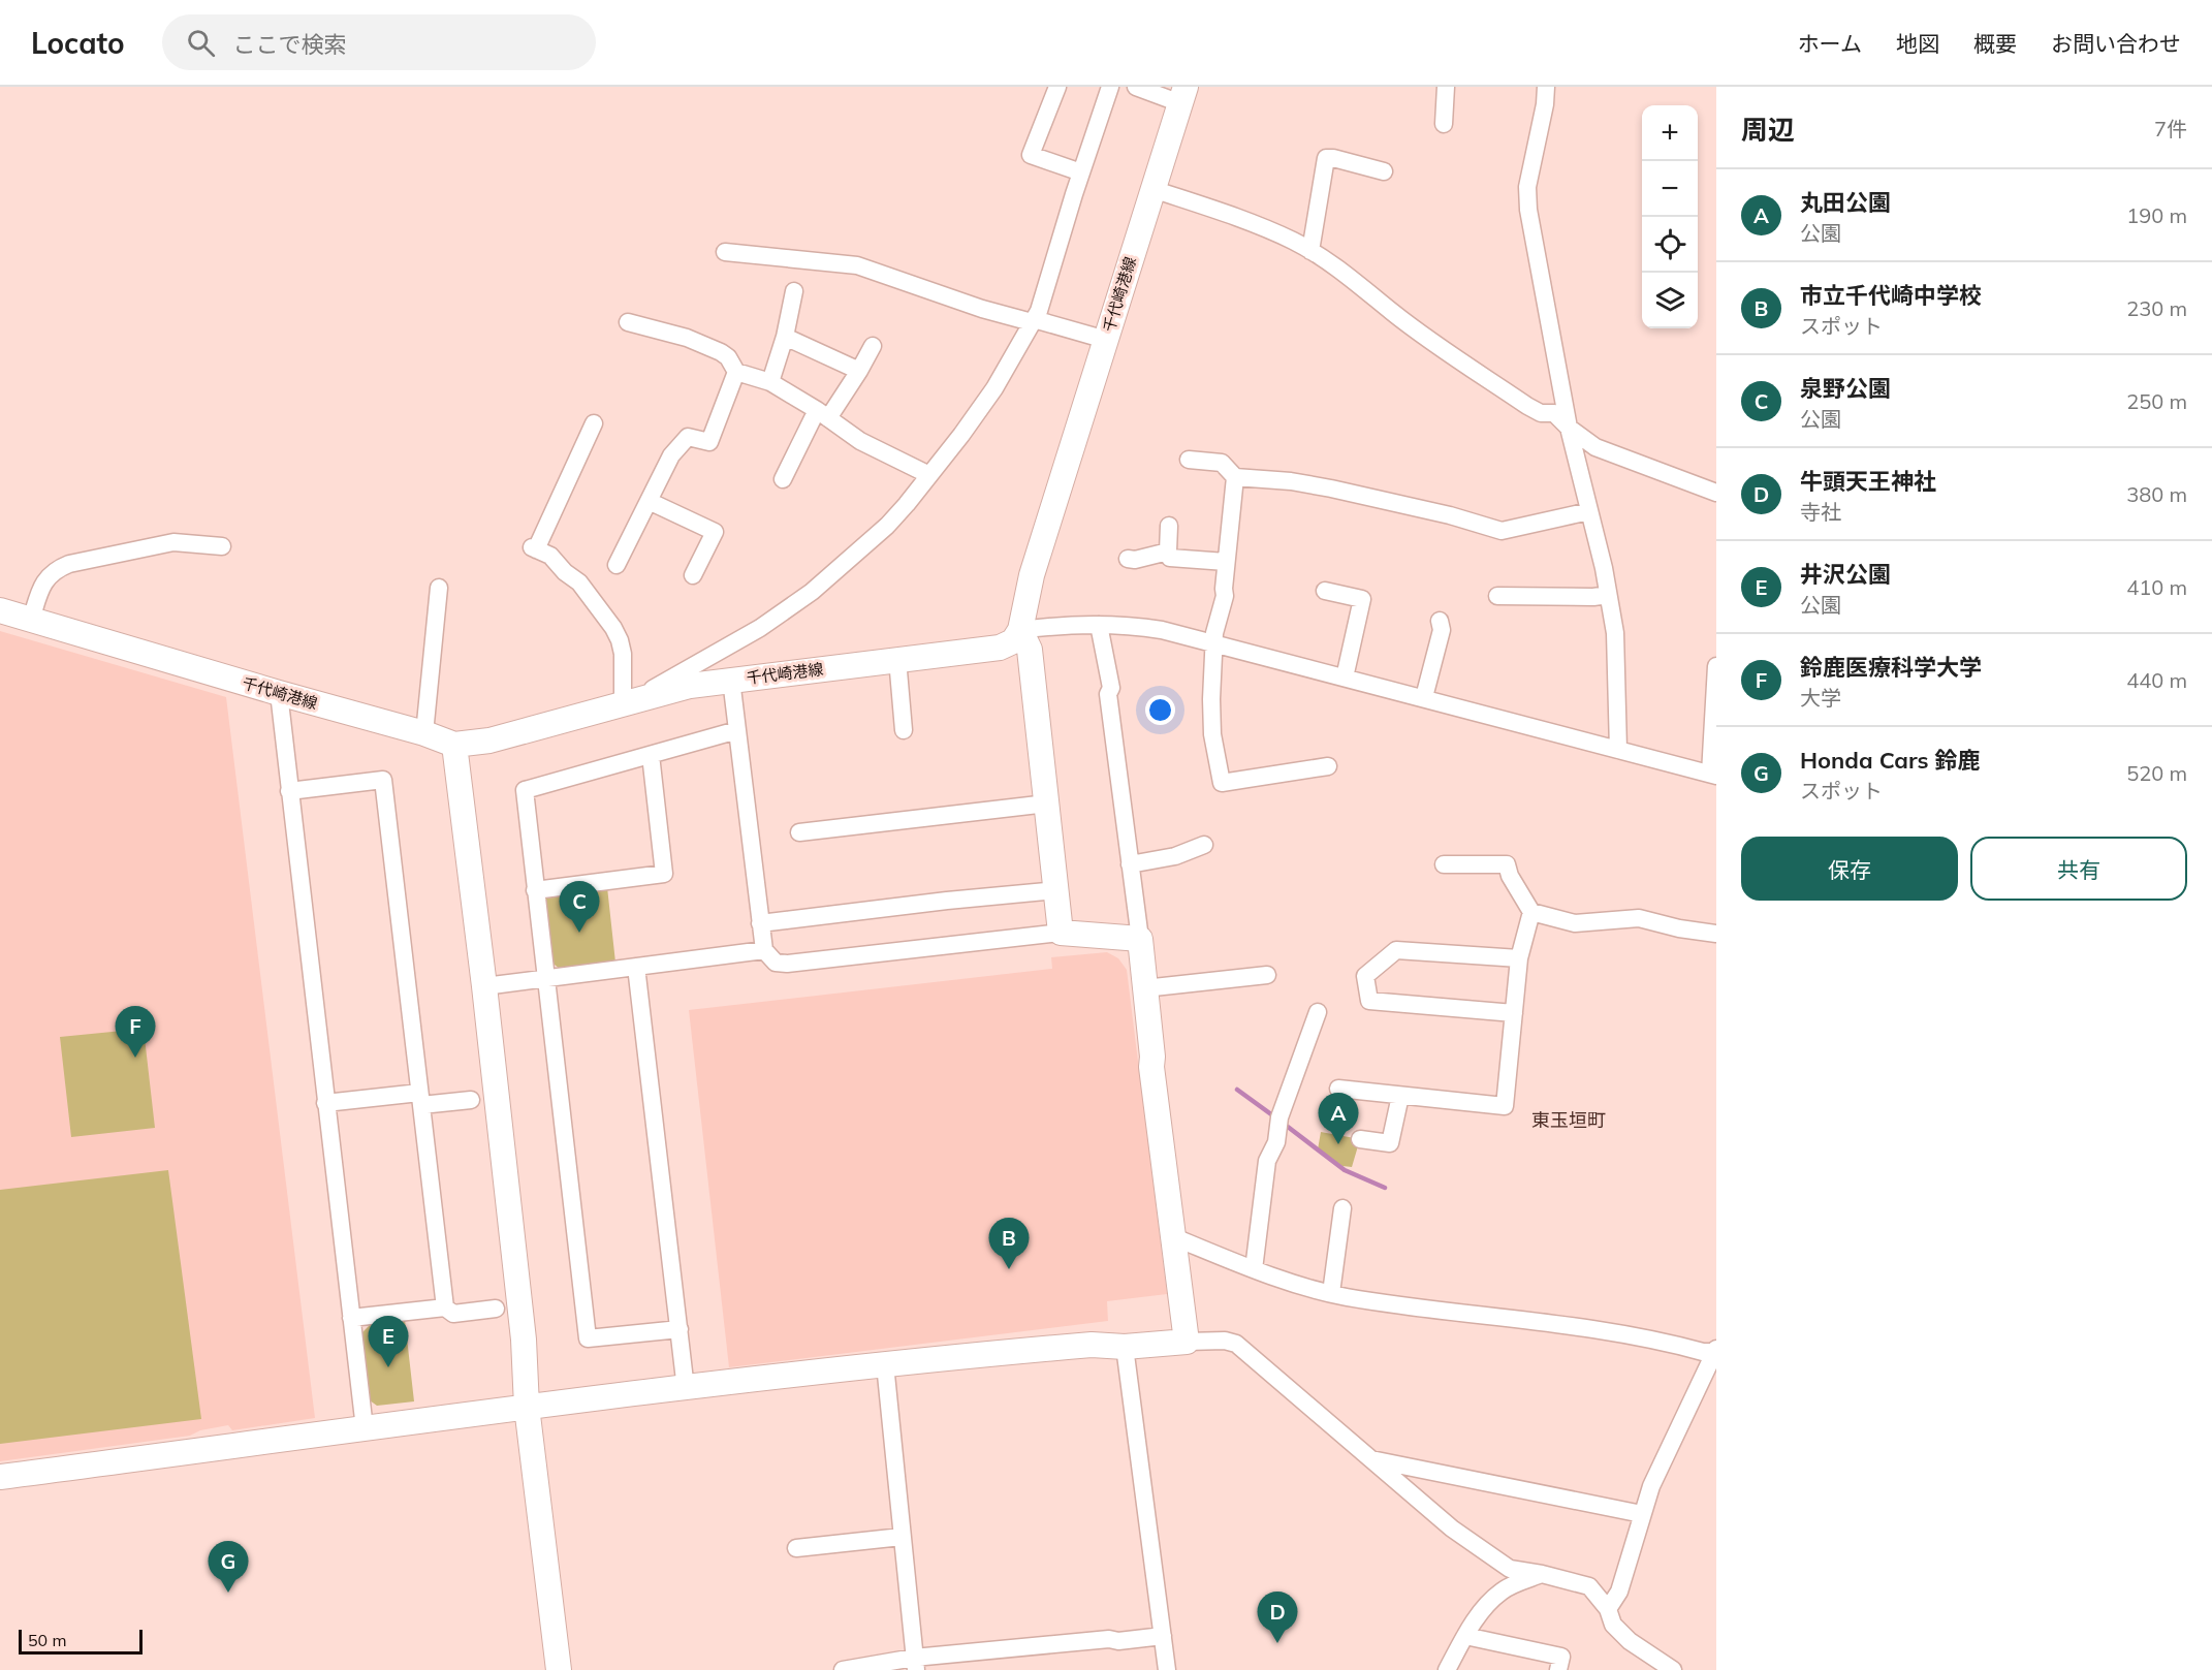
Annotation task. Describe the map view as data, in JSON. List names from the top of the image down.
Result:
{
  "streets": {
    "street": ["千代崎港線"]
  },
  "districts": ["東玉垣町"],
  "scale_bar": "50 m",
  "page": {
    "header": "Locato",
    "search": "ここで検索",
    "nav": [
      "ホーム",
      "地図",
      "概要",
      "お問い合わせ"
    ],
    "heading": ["周辺", "7件"],
    "map_buttons": ["+", "−"],
    "list": [
      {
        "mark": "A",
        "name": "丸田公園",
        "note": "公園",
        "value": "190 m"
      },
      {
        "mark": "B",
        "name": "市立千代崎中学校",
        "note": "スポット",
        "value": "230 m"
      },
      {
        "mark": "C",
        "name": "泉野公園",
        "note": "公園",
        "value": "250 m"
      },
      {
        "mark": "D",
        "name": "牛頭天王神社",
        "note": "寺社",
        "value": "380 m"
      },
      {
        "mark": "E",
        "name": "井沢公園",
        "note": "公園",
        "value": "410 m"
      },
      {
        "mark": "F",
        "name": "鈴鹿医療科学大学",
        "note": "大学",
        "value": "440 m"
      },
      {
        "mark": "G",
        "name": "Honda Cars 鈴鹿",
        "note": "スポット",
        "value": "520 m"
      }
    ],
    "buttons": ["保存", "共有"],
    "pins": [
      "C",
      "F",
      "A",
      "B",
      "E",
      "G",
      "D"
    ],
    "scale": "50 m"
  }
}
